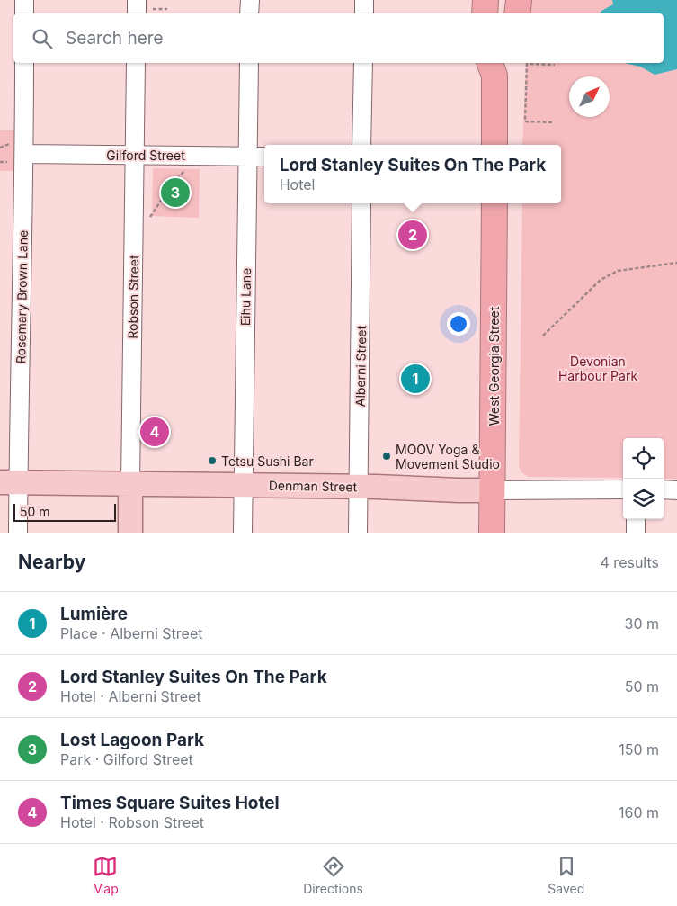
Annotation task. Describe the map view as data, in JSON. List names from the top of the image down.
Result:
{
  "streets": {
    "highway": ["West Georgia Street"],
    "main road": ["Robson Street", "Denman Street"],
    "street": [
      "Gilford Street",
      "Rosemary Brown Lane",
      "Eihu Lane",
      "Alberni Street"
    ]
  },
  "crossings": [
    ["Gilford Street", "Rosemary Brown Lane"],
    ["Gilford Street", "Robson Street"],
    ["Gilford Street", "Eihu Lane"],
    ["Rosemary Brown Lane", "Denman Street"],
    ["Robson Street", "Denman Street"],
    ["Eihu Lane", "Denman Street"],
    ["Alberni Street", "Denman Street"],
    ["West Georgia Street", "Denman Street"]
  ],
  "parks": ["Devonian Harbour Park"],
  "places": ["MOOV Yoga & Movement Studio", "Tetsu Sushi Bar"],
  "scale_bar": "50 m",
  "north": "top right",
  "page": {
    "search": "Search here",
    "popup": ["Lord Stanley Suites On The Park", "Hotel"],
    "pins": [
      "3",
      "2",
      "1",
      "4"
    ],
    "scale": "50 m",
    "heading": ["Nearby", "4 results"],
    "list": [
      {
        "mark": "1",
        "name": "Lumière",
        "note": "Place · Alberni Street",
        "value": "30 m"
      },
      {
        "mark": "2",
        "name": "Lord Stanley Suites On The Park",
        "note": "Hotel · Alberni Street",
        "value": "50 m"
      },
      {
        "mark": "3",
        "name": "Lost Lagoon Park",
        "note": "Park · Gilford Street",
        "value": "150 m"
      },
      {
        "mark": "4",
        "name": "Times Square Suites Hotel",
        "note": "Hotel · Robson Street",
        "value": "160 m"
      }
    ],
    "nav": ["Map", "Directions", "Saved"]
  }
}
